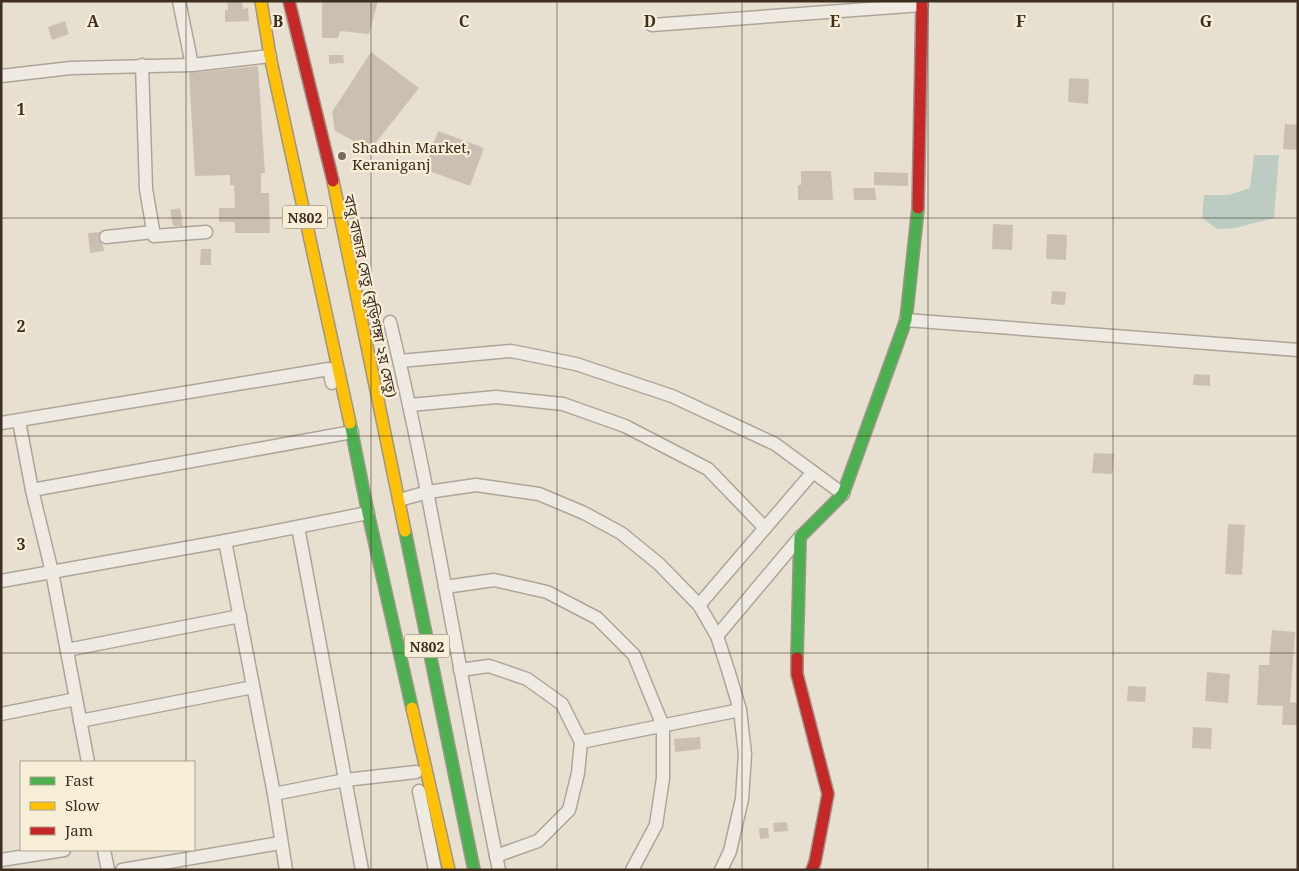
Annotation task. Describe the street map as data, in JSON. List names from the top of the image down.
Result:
{
  "streets": {
    "main road": ["N802", "বাবু বাজার সেতু (বুড়িগঙ্গা ২য় সেতু)"]
  },
  "crossings": [
    ["N802", "বাবু বাজার সেতু (বুড়িগঙ্গা ২য় সেতু)"]
  ],
  "places": ["Shadhin Market, Keraniganj"],
  "legend": ["Fast", "Slow", "Jam"],
  "grid": {
    "columns": [
      "A",
      "B",
      "C",
      "D",
      "E",
      "F",
      "G"
    ],
    "rows": ["1", "2", "3"]
  }
}
